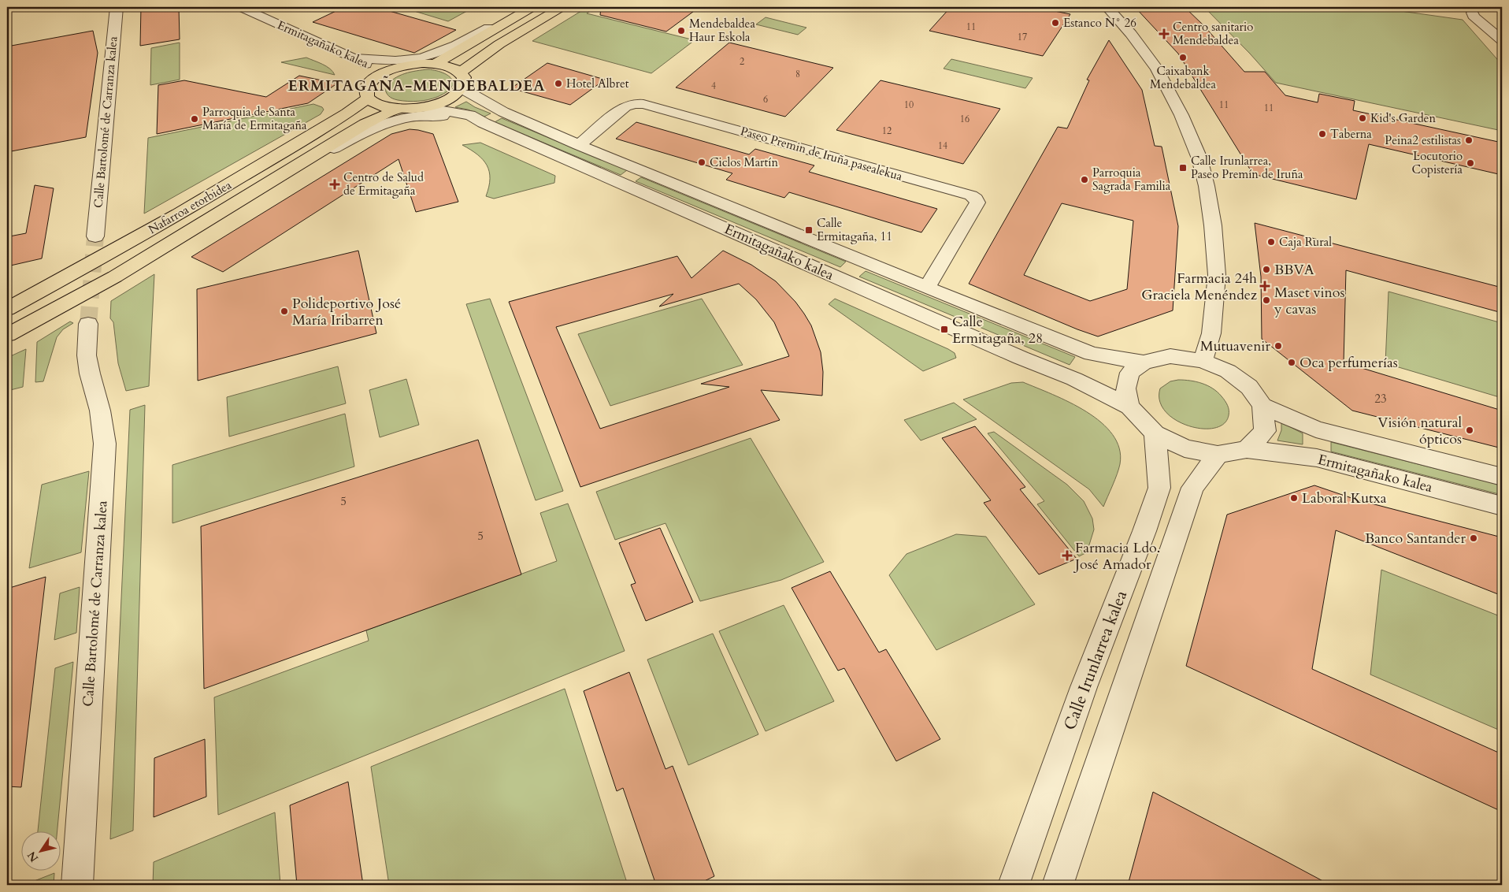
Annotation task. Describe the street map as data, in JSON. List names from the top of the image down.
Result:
{
  "streets": {
    "main road": ["Nafarroa etorbidea"],
    "street": [
      "Ermitagañako kalea",
      "Calle Bartolomé de Carranza kalea",
      "Paseo Premin de Iruña pasealekua",
      "Calle Irunlarrea kalea"
    ]
  },
  "crossings": [
    ["Ermitagañako kalea", "Paseo Premin de Iruña pasealekua"],
    ["Ermitagañako kalea", "Nafarroa etorbidea"],
    ["Ermitagañako kalea", "Calle Irunlarrea kalea"]
  ],
  "districts": ["ERMITAGAÑA-MENDEBALDEA"],
  "places": {
    "other": [
      "Estanco N° 26",
      "Mendebaldea Haur Eskola",
      "Caixabank Mendebaldea",
      "Hotel Albret",
      "Kid's Garden",
      "Parroquia de Santa María de Ermitagaña",
      "Taberna",
      "Peina2 estilistas",
      "Ciclos Martín",
      "Locutorio Copistería",
      "Parroquia Sagrada Familia",
      "Caja Rural",
      "BBVA",
      "Maset vinos y cavas",
      "Polideportivo José María Iribarren",
      "Mutuavenir",
      "Oca perfumerías",
      "Visión natural ópticos",
      "Laboral Kutxa",
      "Banco Santander"
    ],
    "health": [
      "Centro sanitario Mendebaldea",
      "Centro de Salud de Ermitagaña",
      "Farmacia 24h Graciela Menéndez",
      "Farmacia Ldo. José Amador"
    ],
    "transit": ["Calle Irunlarrea, Paseo Premín de Iruña", "Calle Ermitagaña, 11", "Calle Ermitagaña, 28"]
  },
  "house_numbers": [
    "11",
    "17",
    "2",
    "8",
    "4",
    "6",
    "10",
    "11",
    "11",
    "16",
    "12",
    "14",
    "23",
    "5",
    "5"
  ],
  "north": "bottom left"
}
